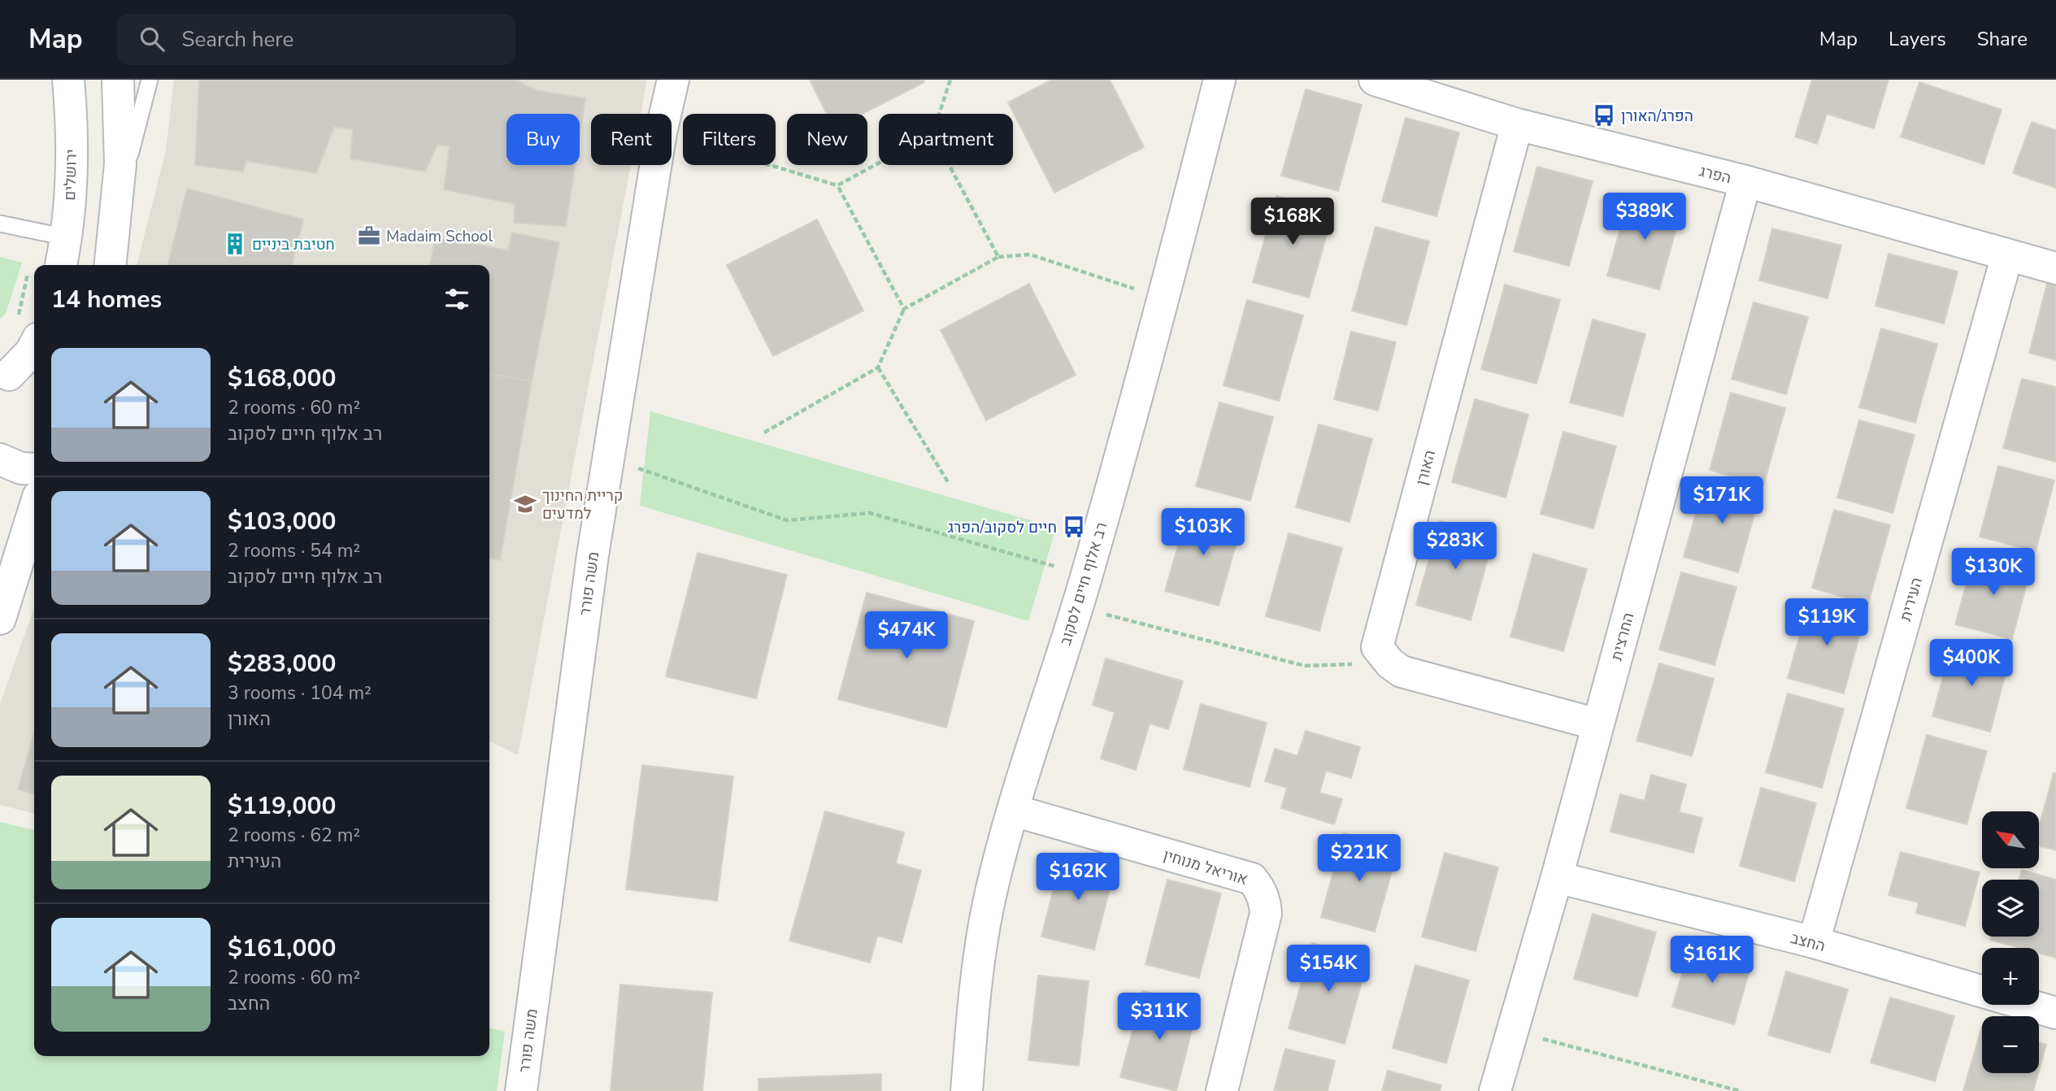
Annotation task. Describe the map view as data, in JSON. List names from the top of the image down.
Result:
{
  "streets": {
    "street": [
      "הפרג",
      "ירושלים",
      "האורן",
      "משה פורר",
      "רב אלוף חיים לסקוב",
      "העירית",
      "החרצית",
      "אוריאל מנוחין",
      "החצב"
    ]
  },
  "crossings": [
    ["הפרג", "האורן"],
    ["הפרג", "העירית"],
    ["הפרג", "החרצית"],
    ["רב אלוף חיים לסקוב", "אוריאל מנוחין"],
    ["העירית", "החצב"],
    ["החרצית", "החצב"]
  ],
  "places": {
    "bus stop": ["הפרג/האורן", "חיים לסקוב/הפרג"],
    "office": ["Madaim School"],
    "building": ["חטיבת ביניים"],
    "school or university": ["קריית החינוך למדעים"]
  },
  "north": "top left",
  "page": {
    "header": "Map",
    "search": "Search here",
    "nav": ["Map", "Layers", "Share"],
    "chip": [
      "Buy",
      "Rent",
      "Filters",
      "New",
      "Apartment"
    ],
    "price": [
      "$389K",
      "$168K",
      "$171K",
      "$103K",
      "$283K",
      "$130K",
      "$119K",
      "$474K",
      "$400K",
      "$221K",
      "$162K",
      "$161K",
      "$154K",
      "$311K"
    ],
    "heading": "14 homes",
    "list": [
      {
        "name": "$168,000",
        "note": "2 rooms · 60 m² · רב אלוף חיים לסקוב"
      },
      {
        "name": "$103,000",
        "note": "2 rooms · 54 m² · רב אלוף חיים לסקוב"
      },
      {
        "name": "$283,000",
        "note": "3 rooms · 104 m² · האורן"
      },
      {
        "name": "$119,000",
        "note": "2 rooms · 62 m² · העירית"
      },
      {
        "name": "$161,000",
        "note": "2 rooms · 60 m² · החצב"
      }
    ],
    "map_buttons": ["+", "−"]
  }
}
